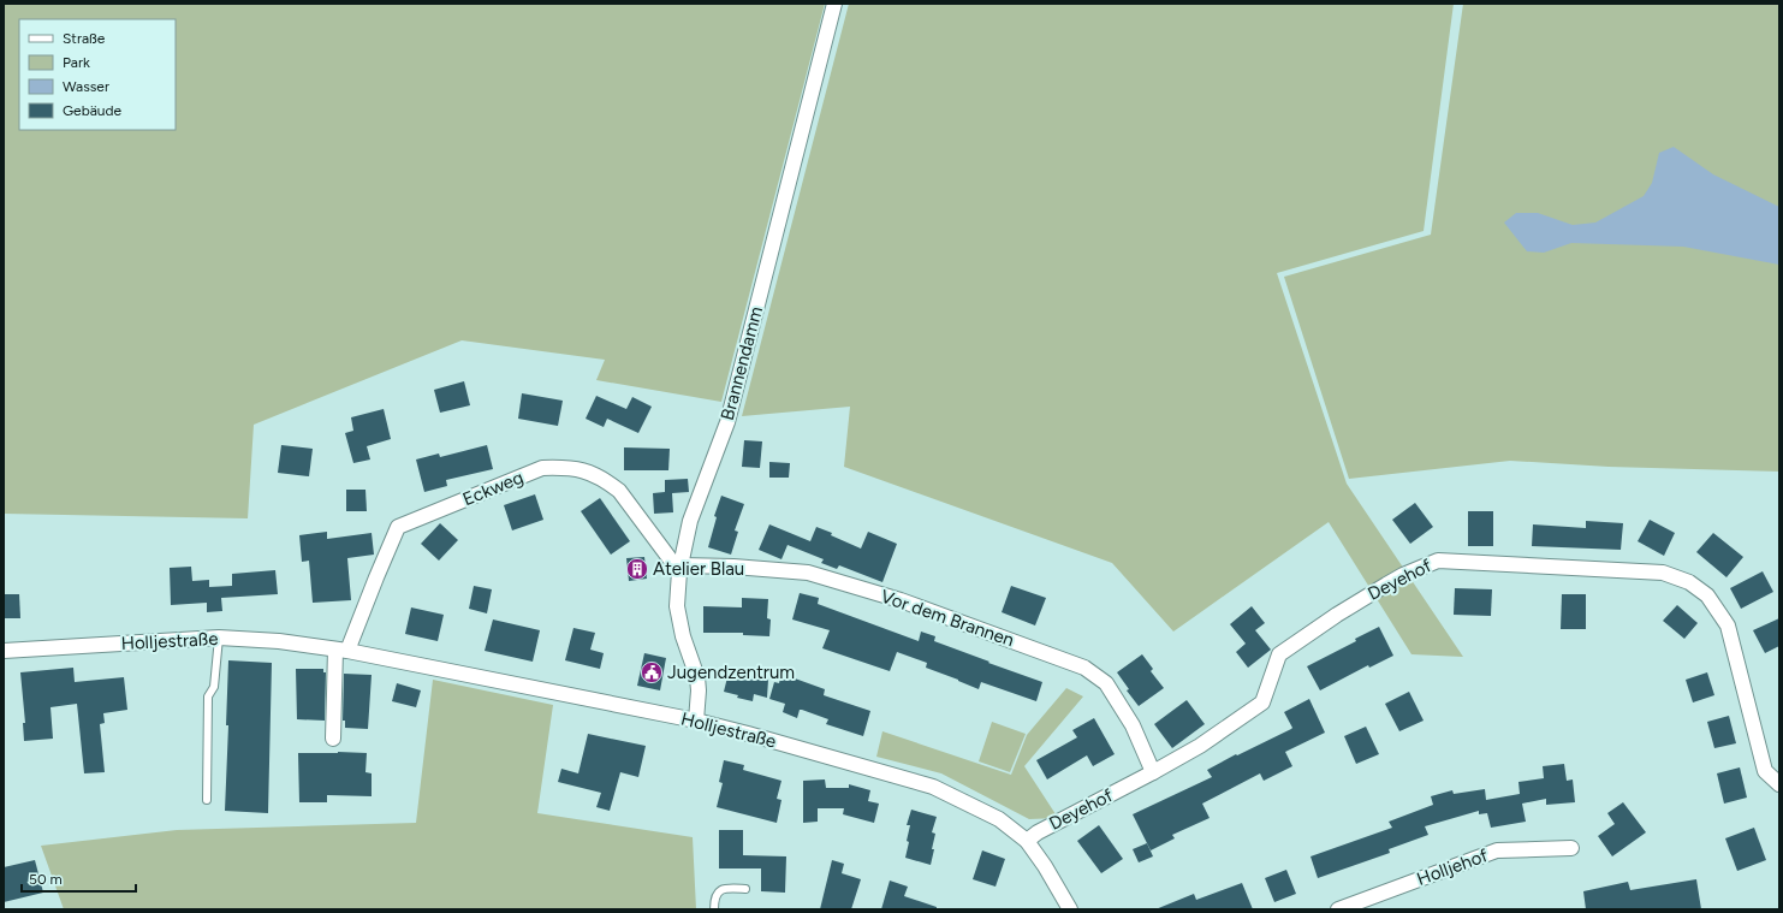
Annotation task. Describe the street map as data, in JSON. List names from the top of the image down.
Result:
{
  "streets": {
    "street": [
      "Brannendamm",
      "Eckweg",
      "Deyehof",
      "Vor dem Brannen",
      "Holljestraße",
      "Holljehof"
    ]
  },
  "crossings": [
    ["Brannendamm", "Eckweg"],
    ["Brannendamm", "Vor dem Brannen"],
    ["Brannendamm", "Holljestraße"],
    ["Eckweg", "Vor dem Brannen"],
    ["Eckweg", "Holljestraße"],
    ["Deyehof", "Vor dem Brannen"],
    ["Deyehof", "Holljestraße"]
  ],
  "places": {
    "building": ["Atelier Blau"],
    "public building": ["Jugendzentrum"]
  },
  "legend": [
    "Straße",
    "Park",
    "Wasser",
    "Gebäude"
  ],
  "scale_bar": "50 m"
}
